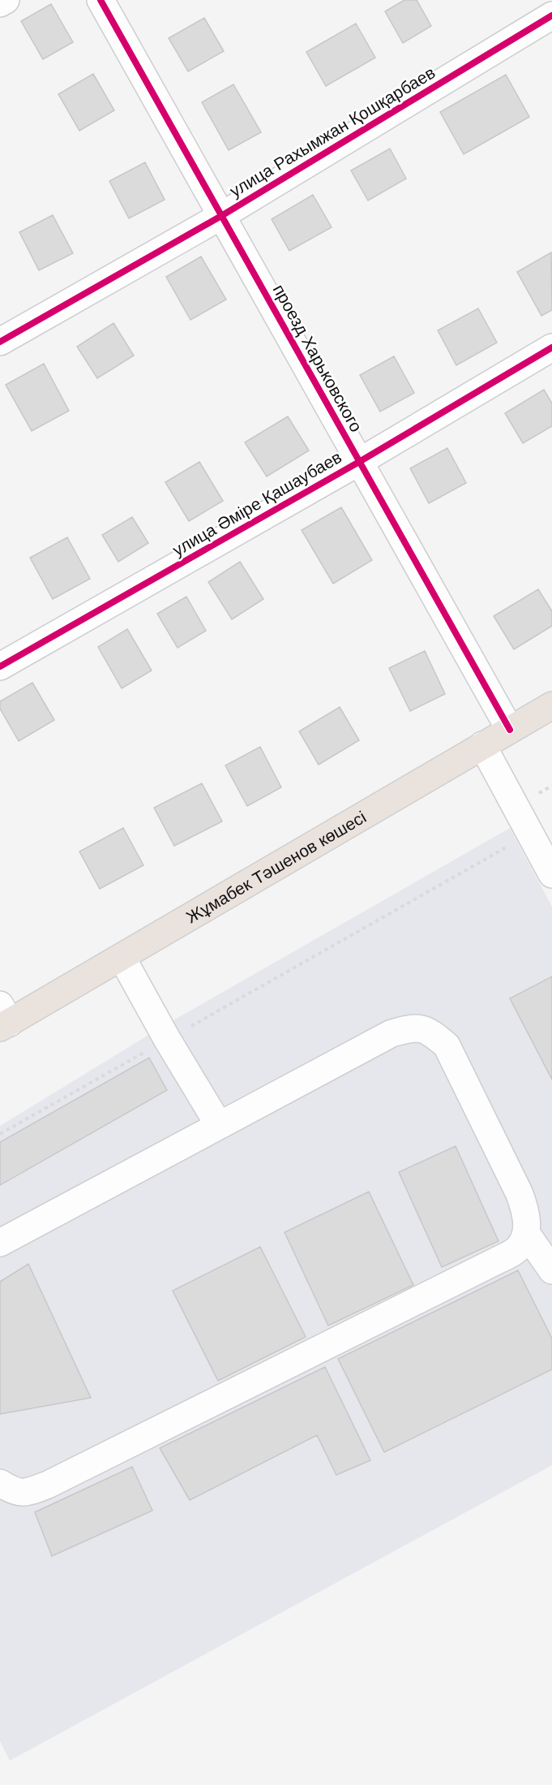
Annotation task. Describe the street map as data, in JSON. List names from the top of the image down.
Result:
{
  "streets": {
    "main road": ["Жұмабек Тәшенов көшесі"],
    "street": ["улица Рахымжан Қошқарбаев", "проезд Харьковского", "улица Әміре Қашаубаев"]
  },
  "crossings": [
    ["улица Рахымжан Қошқарбаев", "проезд Харьковского"],
    ["проезд Харьковского", "улица Әміре Қашаубаев"],
    ["проезд Харьковского", "Жұмабек Тәшенов көшесі"]
  ]
}
